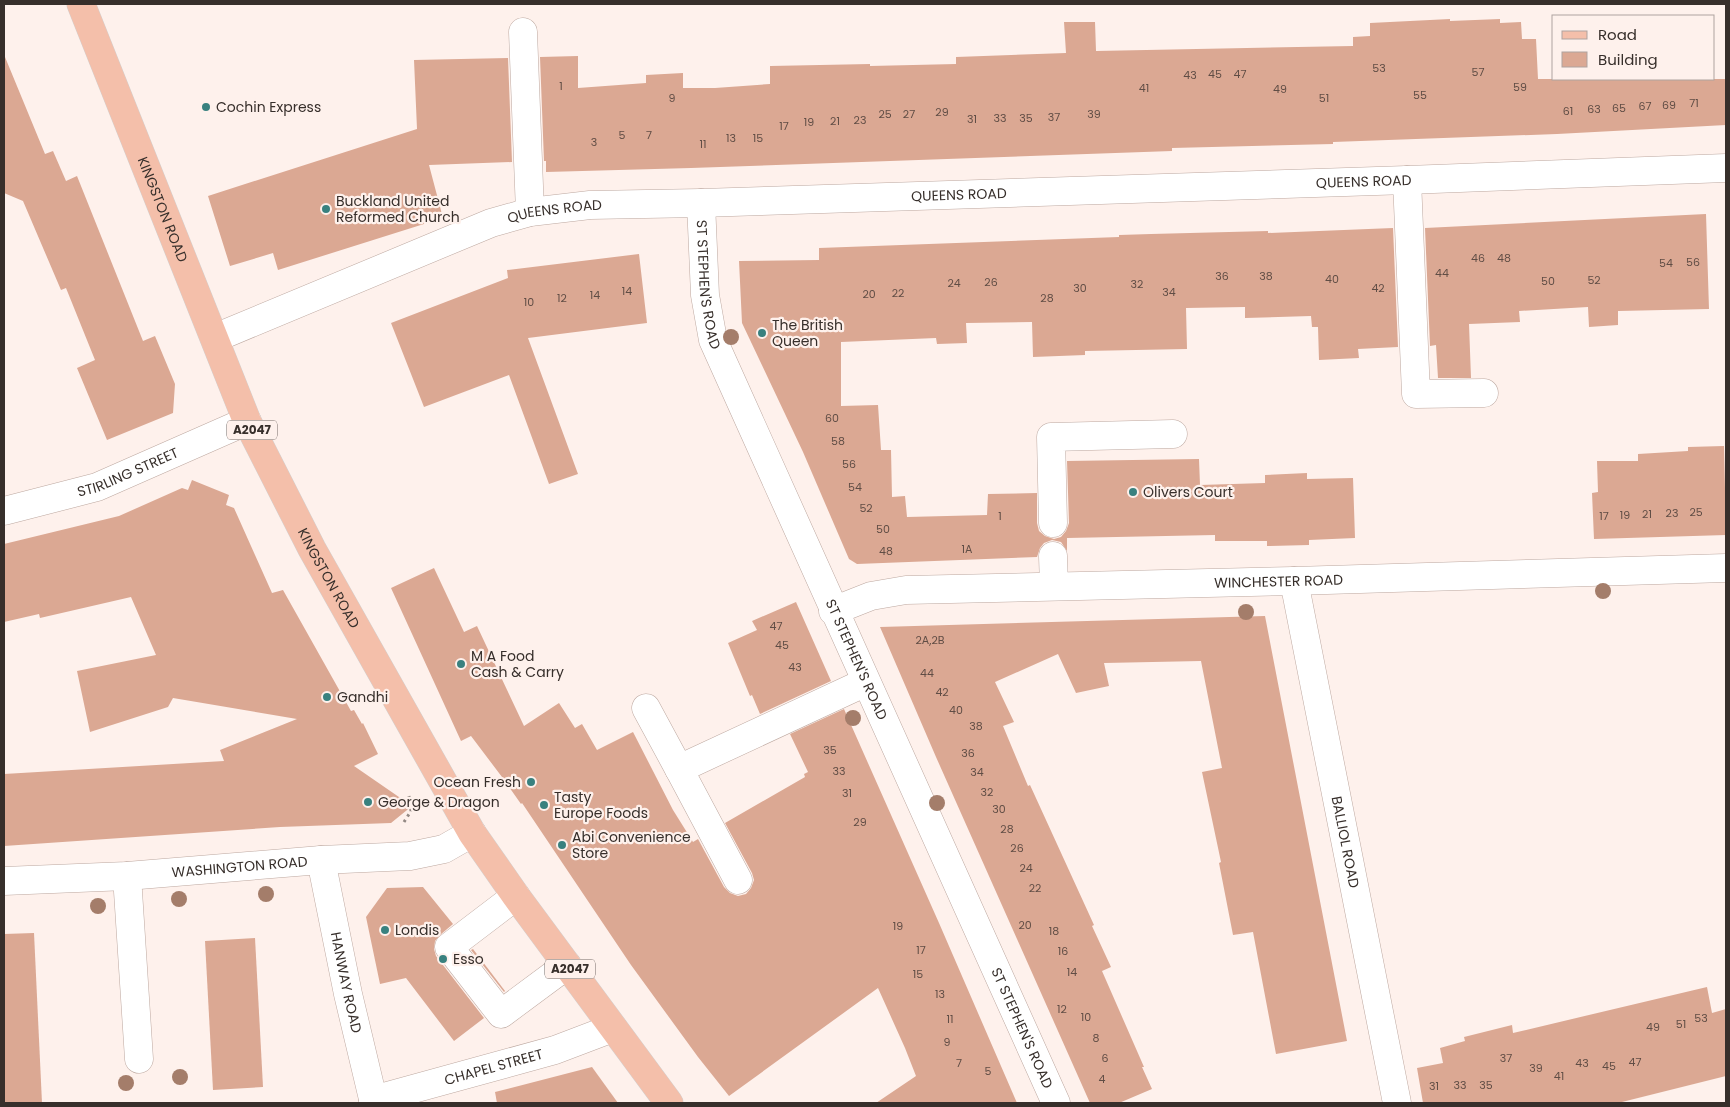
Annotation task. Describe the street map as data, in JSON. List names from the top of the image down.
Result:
{
  "streets": {
    "main road": ["KINGSTON ROAD", "A2047"],
    "street": [
      "QUEENS ROAD",
      "ST STEPHEN'S ROAD",
      "STIRLING STREET",
      "WINCHESTER ROAD",
      "BALLIOL ROAD",
      "WASHINGTON ROAD",
      "HANWAY ROAD",
      "CHAPEL STREET"
    ]
  },
  "crossings": [
    ["QUEENS ROAD", "KINGSTON ROAD"],
    ["QUEENS ROAD", "ST STEPHEN'S ROAD"],
    ["KINGSTON ROAD", "STIRLING STREET"],
    ["KINGSTON ROAD", "WASHINGTON ROAD"],
    ["KINGSTON ROAD", "CHAPEL STREET"],
    ["ST STEPHEN'S ROAD", "WINCHESTER ROAD"],
    ["WINCHESTER ROAD", "BALLIOL ROAD"],
    ["WASHINGTON ROAD", "HANWAY ROAD"],
    ["HANWAY ROAD", "CHAPEL STREET"]
  ],
  "places": [
    "Cochin Express",
    "Buckland United Reformed Church",
    "The British Queen",
    "Olivers Court",
    "M A Food Cash & Carry",
    "Gandhi",
    "Ocean Fresh",
    "George & Dragon",
    "Tasty Europe Foods",
    "Abi Convenience Store",
    "Londis",
    "Esso"
  ],
  "house_numbers": [
    "53",
    "57",
    "45",
    "47",
    "43",
    "1",
    "59",
    "41",
    "49",
    "55",
    "9",
    "51",
    "71",
    "69",
    "67",
    "65",
    "63",
    "61",
    "29",
    "25",
    "27",
    "39",
    "37",
    "33",
    "35",
    "31",
    "23",
    "21",
    "19",
    "17",
    "5",
    "7",
    "13",
    "15",
    "3",
    "11",
    "46",
    "48",
    "56",
    "54",
    "44",
    "36",
    "38",
    "40",
    "52",
    "50",
    "26",
    "24",
    "32",
    "30",
    "42",
    "14",
    "34",
    "22",
    "20",
    "14",
    "12",
    "28",
    "10",
    "60",
    "58",
    "56",
    "54",
    "52",
    "25",
    "23",
    "21",
    "19",
    "1",
    "17",
    "50",
    "1A",
    "48",
    "47",
    "2A,2B",
    "45",
    "43",
    "44",
    "42",
    "40",
    "38",
    "35",
    "36",
    "33",
    "34",
    "32",
    "31",
    "30",
    "29",
    "28",
    "26",
    "24",
    "22",
    "20",
    "19",
    "18",
    "17",
    "16",
    "14",
    "15",
    "13",
    "12",
    "10",
    "53",
    "11",
    "51",
    "49",
    "8",
    "9",
    "6",
    "37",
    "47",
    "7",
    "43",
    "45",
    "39",
    "5",
    "41",
    "4",
    "33",
    "35",
    "31"
  ],
  "legend": ["Road", "Building"]
}
